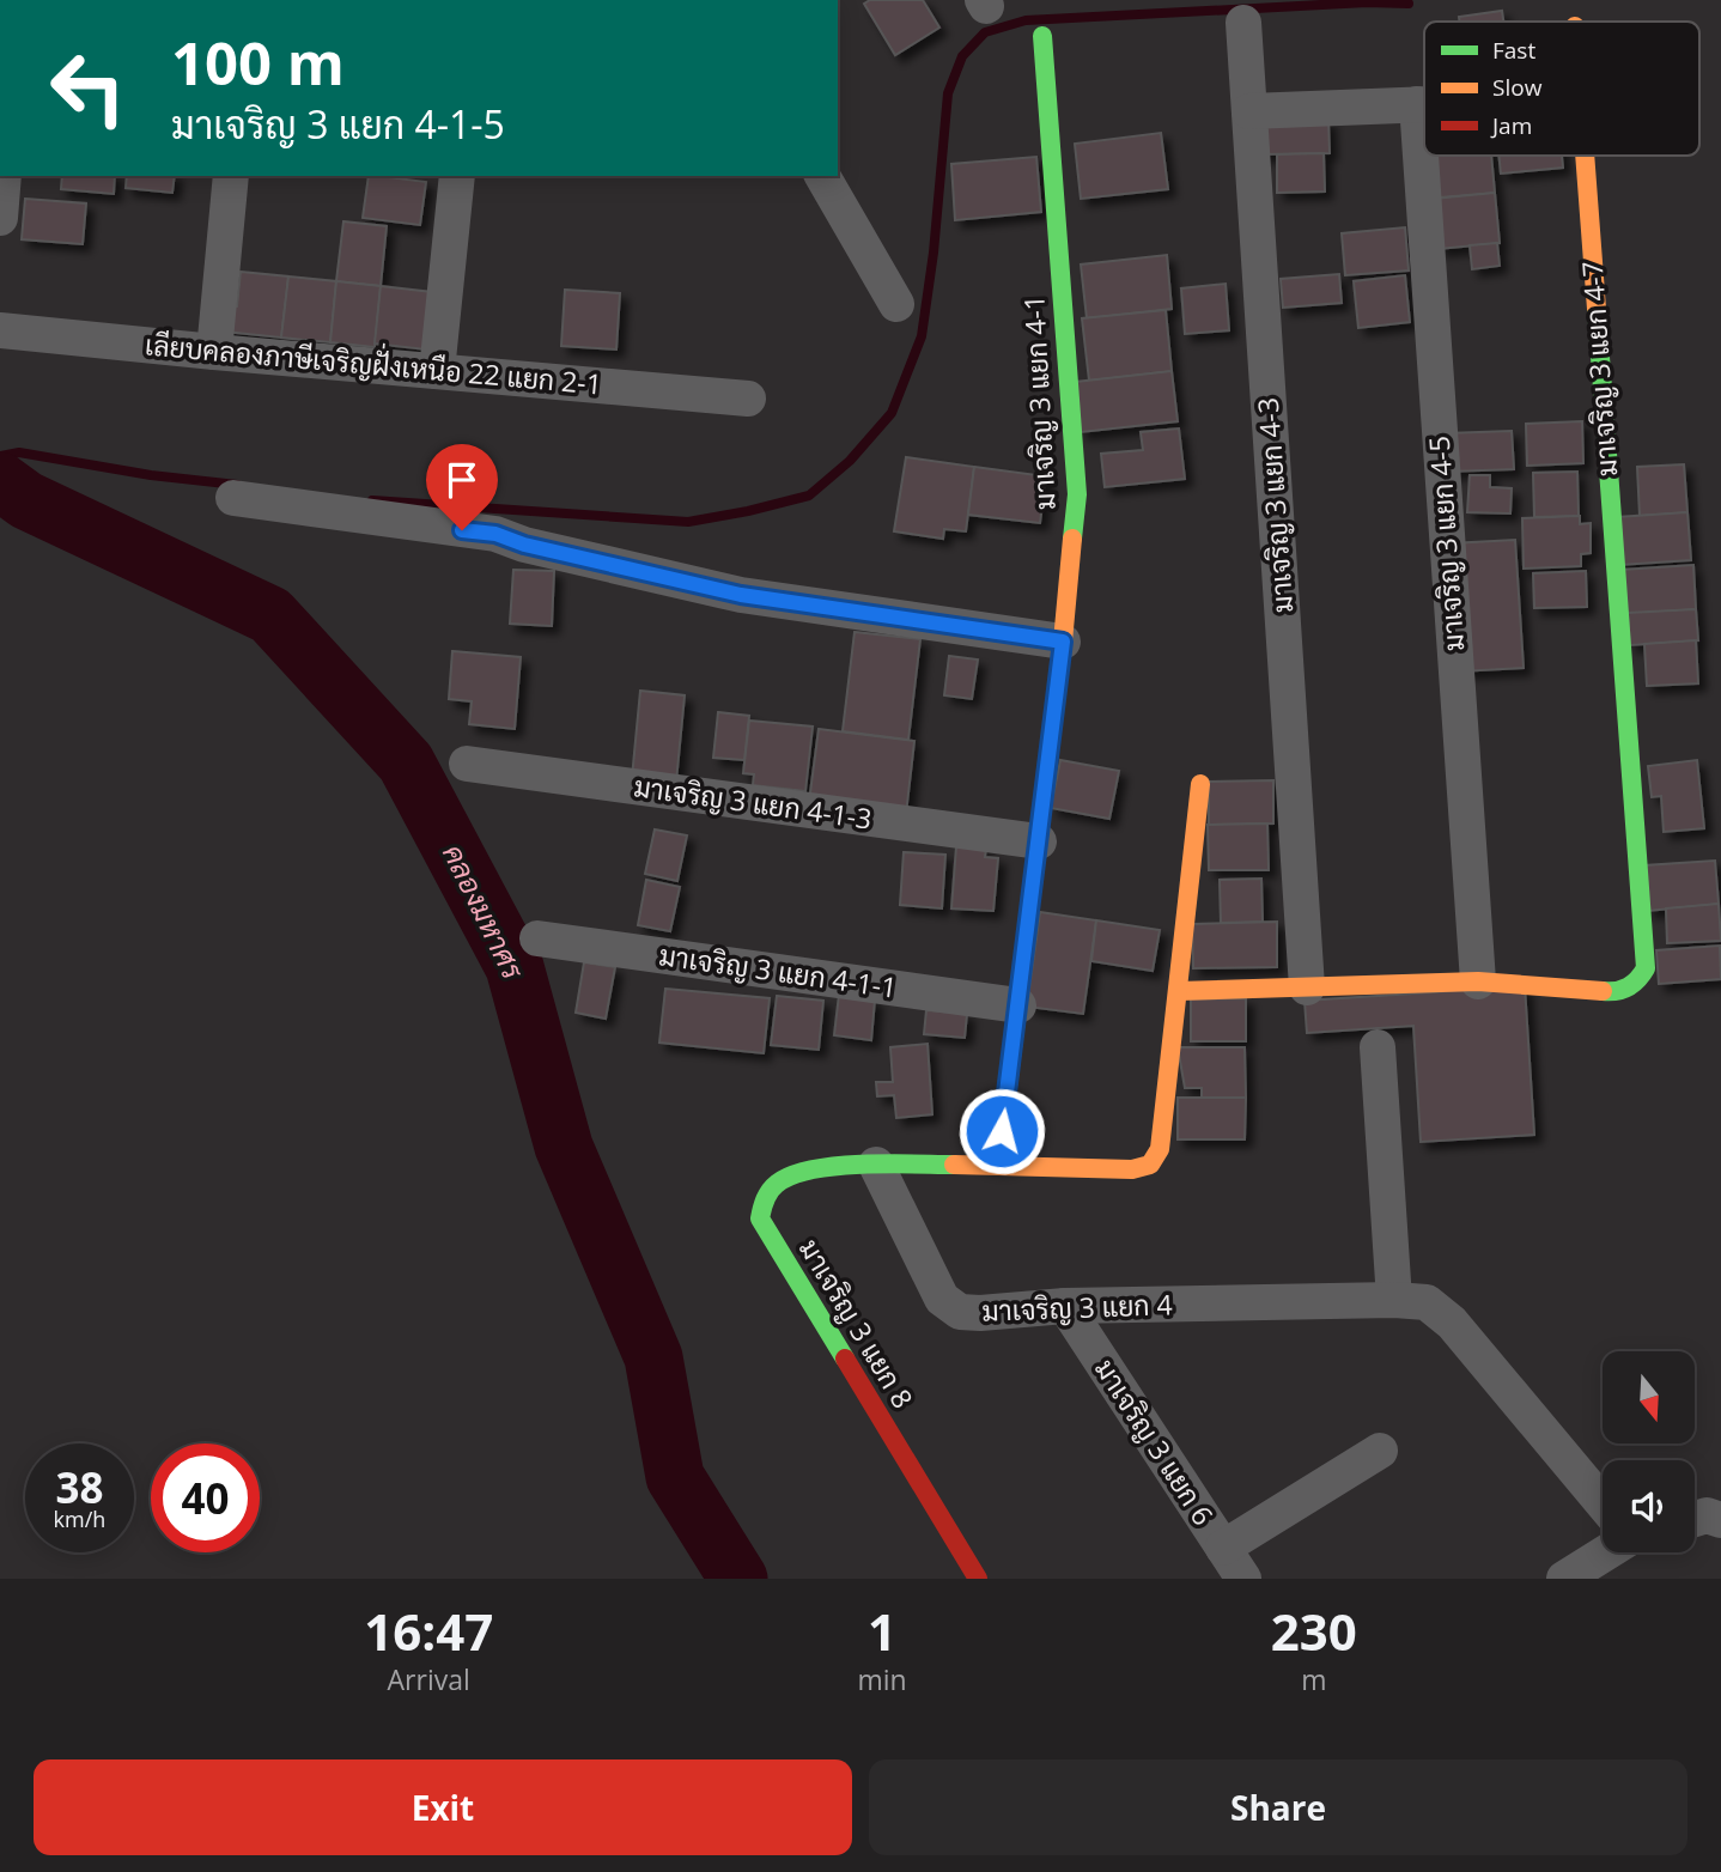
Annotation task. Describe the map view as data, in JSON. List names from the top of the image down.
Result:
{
  "streets": {
    "street": [
      "เลียบคลองภาษีเจริญฝั่งเหนือ 22 แยก 2-1",
      "มาเจริญ 3 แยก 4-7",
      "มาเจริญ 3 แยก 4-1",
      "มาเจริญ 3 แยก 4-3",
      "มาเจริญ 3 แยก 4-5",
      "มาเจริญ 3 แยก 4-1-3",
      "มาเจริญ 3 แยก 4-1-1",
      "มาเจริญ 3 แยก 4",
      "มาเจริญ 3 แยก 8",
      "มาเจริญ 3 แยก 6"
    ]
  },
  "crossings": [
    ["มาเจริญ 3 แยก 4-7", "มาเจริญ 3 แยก 4-5"],
    ["มาเจริญ 3 แยก 4-1", "มาเจริญ 3 แยก 4-1-3"],
    ["มาเจริญ 3 แยก 4-1", "มาเจริญ 3 แยก 4-1-1"],
    ["มาเจริญ 3 แยก 4", "มาเจริญ 3 แยก 8"],
    ["มาเจริญ 3 แยก 4", "มาเจริญ 3 แยก 6"]
  ],
  "water": ["คลองมหาศร"],
  "legend": ["Fast", "Slow", "Jam"],
  "north": "bottom",
  "page": {
    "turn": ["100 m", "มาเจริญ 3 แยก 4-1-5"],
    "speed": "38 km/h",
    "limit": "40",
    "eta": [
      "16:47",
      "Arrival",
      "1",
      "min",
      "230",
      "m"
    ],
    "buttons": ["Exit", "Share"]
  }
}
